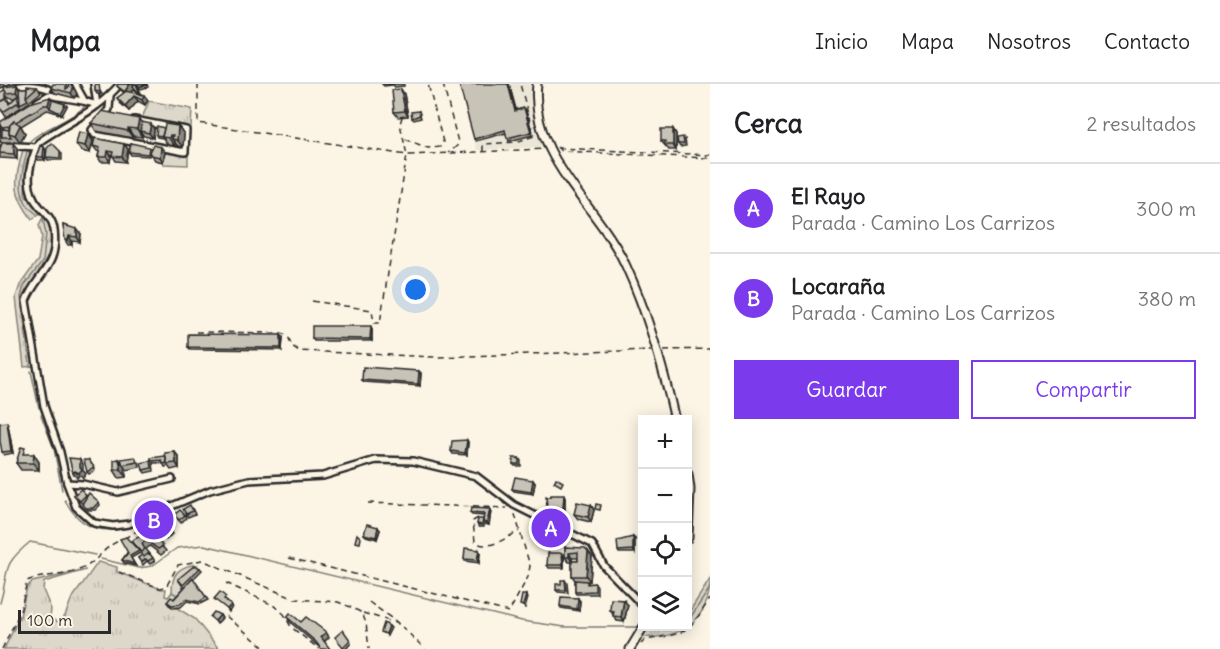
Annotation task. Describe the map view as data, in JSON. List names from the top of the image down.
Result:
{
  "scale_bar": "100 m",
  "page": {
    "header": "Mapa",
    "nav": [
      "Inicio",
      "Mapa",
      "Nosotros",
      "Contacto"
    ],
    "heading": ["Cerca", "2 resultados"],
    "list": [
      {
        "mark": "A",
        "name": "El Rayo",
        "note": "Parada · Camino Los Carrizos",
        "value": "300 m"
      },
      {
        "mark": "B",
        "name": "Locaraña",
        "note": "Parada · Camino Los Carrizos",
        "value": "380 m"
      }
    ],
    "buttons": ["Guardar", "Compartir"],
    "map_buttons": ["+", "−"],
    "pins": ["B", "A"],
    "scale": "100 m"
  }
}
